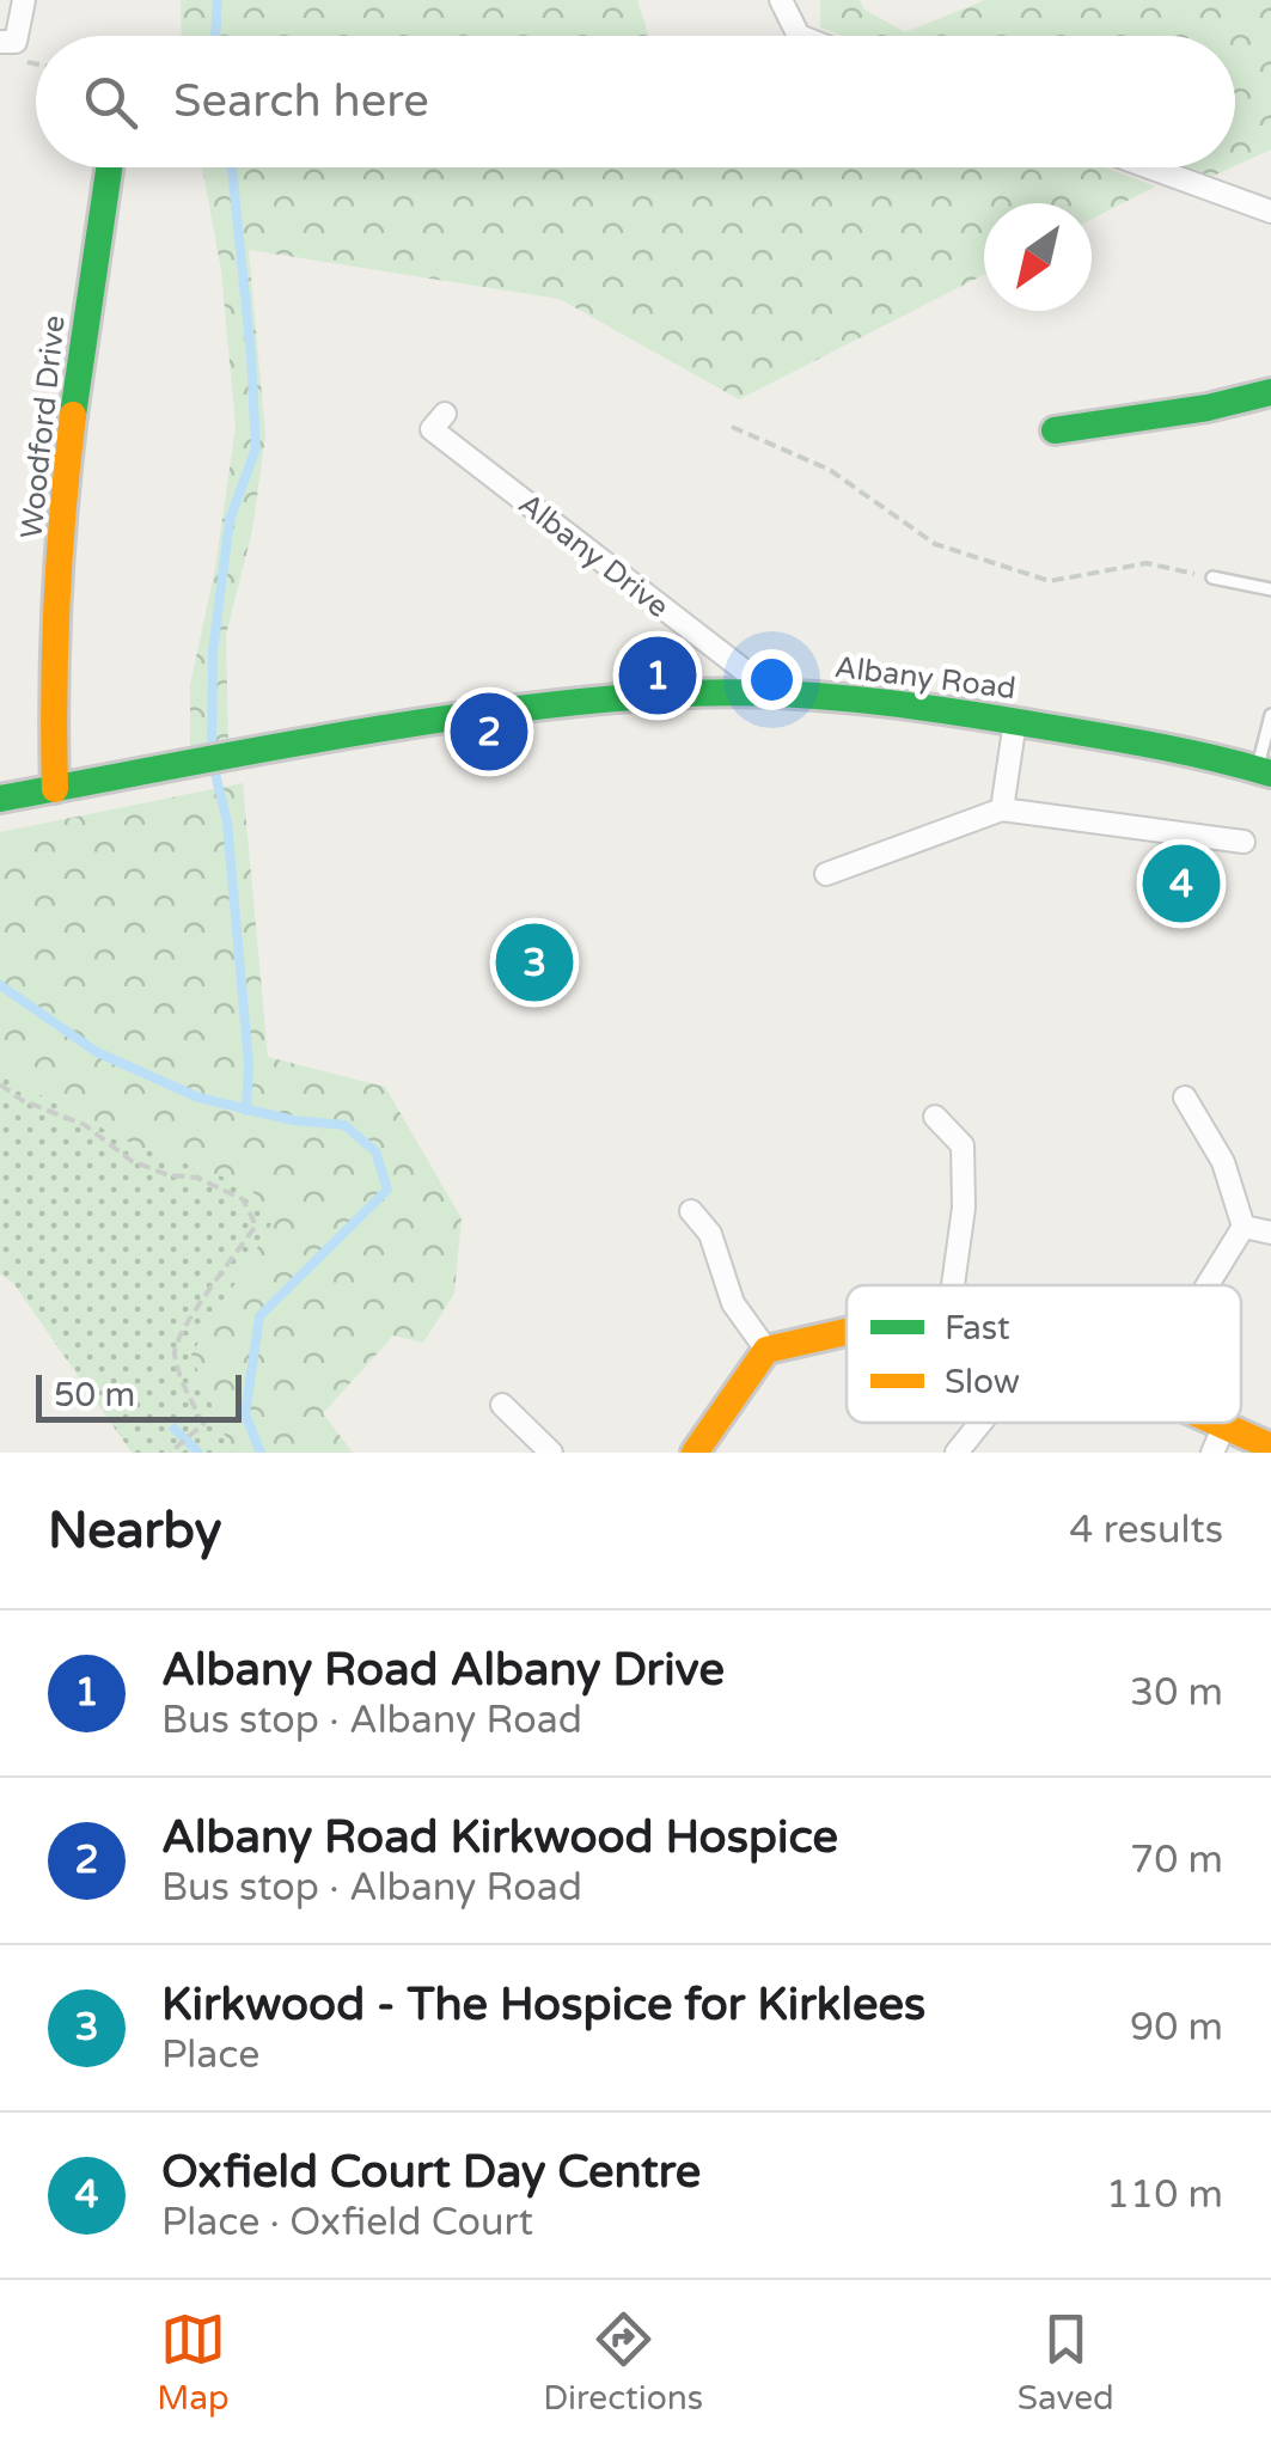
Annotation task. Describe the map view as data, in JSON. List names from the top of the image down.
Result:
{
  "streets": {
    "street": ["Woodford Drive", "Albany Drive", "Albany Road"]
  },
  "crossings": [
    ["Woodford Drive", "Albany Road"],
    ["Albany Drive", "Albany Road"]
  ],
  "legend": ["Fast", "Slow"],
  "scale_bar": "50 m",
  "north": "bottom left",
  "page": {
    "search": "Search here",
    "pins": [
      "1",
      "2",
      "4",
      "3"
    ],
    "scale": "50 m",
    "heading": ["Nearby", "4 results"],
    "list": [
      {
        "mark": "1",
        "name": "Albany Road Albany Drive",
        "note": "Bus stop · Albany Road",
        "value": "30 m"
      },
      {
        "mark": "2",
        "name": "Albany Road Kirkwood Hospice",
        "note": "Bus stop · Albany Road",
        "value": "70 m"
      },
      {
        "mark": "3",
        "name": "Kirkwood - The Hospice for Kirklees",
        "note": "Place",
        "value": "90 m"
      },
      {
        "mark": "4",
        "name": "Oxfield Court Day Centre",
        "note": "Place · Oxfield Court",
        "value": "110 m"
      }
    ],
    "nav": ["Map", "Directions", "Saved"]
  }
}
